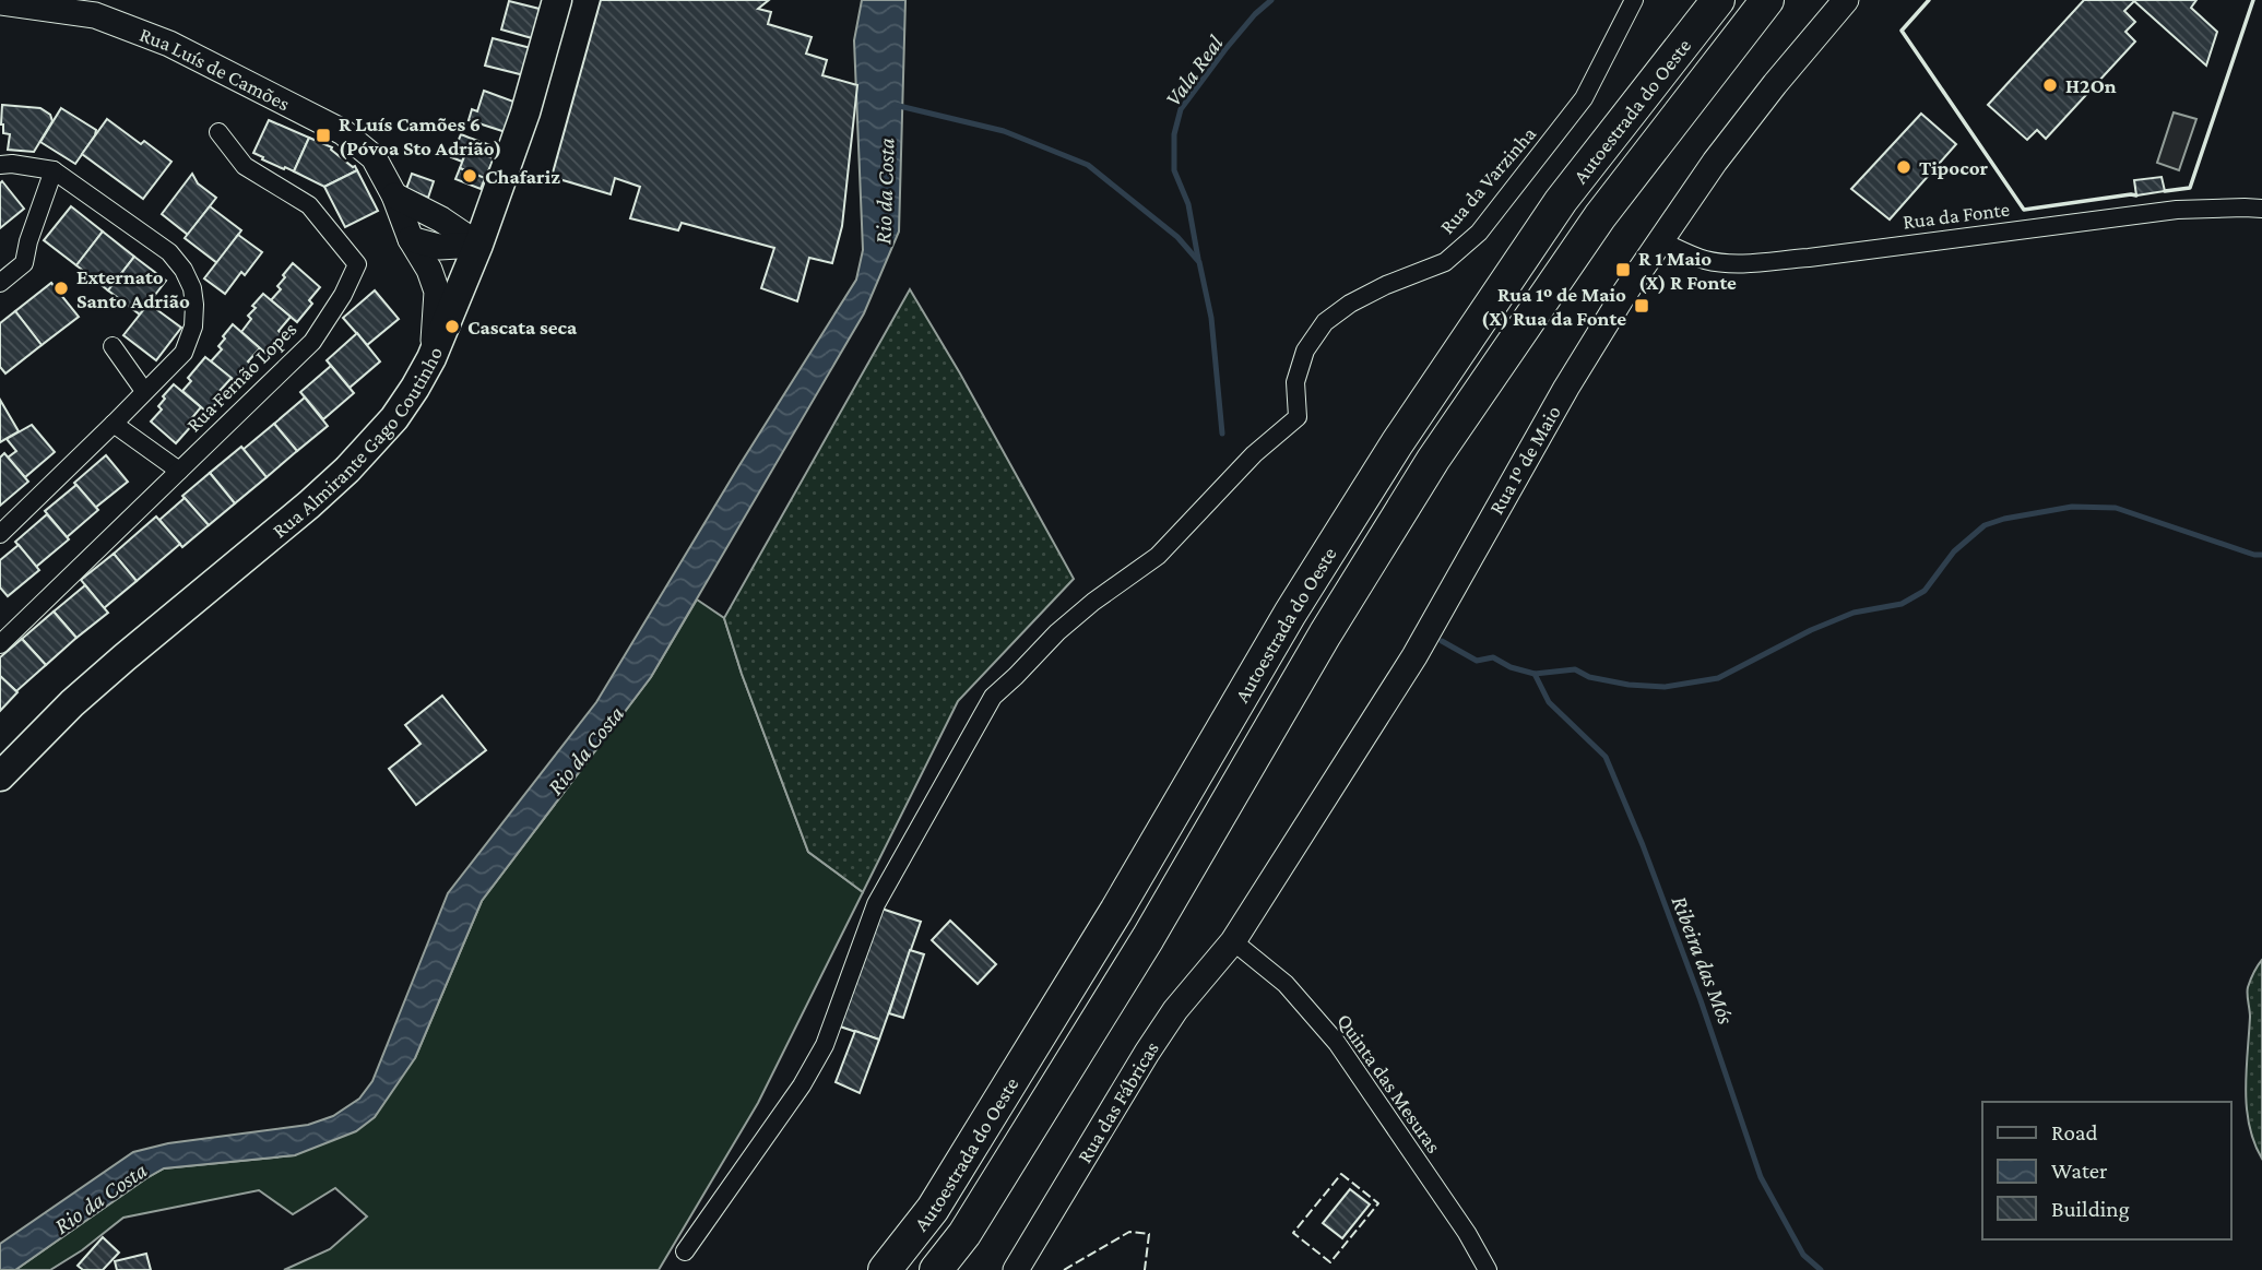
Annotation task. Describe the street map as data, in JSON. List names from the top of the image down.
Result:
{
  "streets": {
    "highway": ["Autoestrada do Oeste"],
    "main road": ["Rua Almirante Gago Coutinho"],
    "street": [
      "Rua Luís de Camões",
      "Rua da Varzinha",
      "Rua da Fonte",
      "Rua Fernão Lopes",
      "Rua 1º de Maio",
      "Quinta das Mesuras",
      "Rua das Fábricas"
    ]
  },
  "crossings": [
    ["Rua Luís de Camões", "Rua Almirante Gago Coutinho"],
    ["Rua da Fonte", "Rua 1º de Maio"],
    ["Rua 1º de Maio", "Quinta das Mesuras"],
    ["Rua 1º de Maio", "Rua das Fábricas"],
    ["Quinta das Mesuras", "Rua das Fábricas"]
  ],
  "water": ["Vala Real", "Rio da Costa", "Ribeira das Mós"],
  "places": {
    "other": [
      "H2On",
      "Tipocor",
      "Chafariz",
      "Externato Santo Adrião",
      "Cascata seca"
    ],
    "transit": ["R Luís Camões 6 (Póvoa Sto Adrião)", "R 1 Maio (X) R Fonte", "Rua 1º de Maio (X) Rua da Fonte"]
  },
  "legend": ["Road", "Water", "Building"]
}
